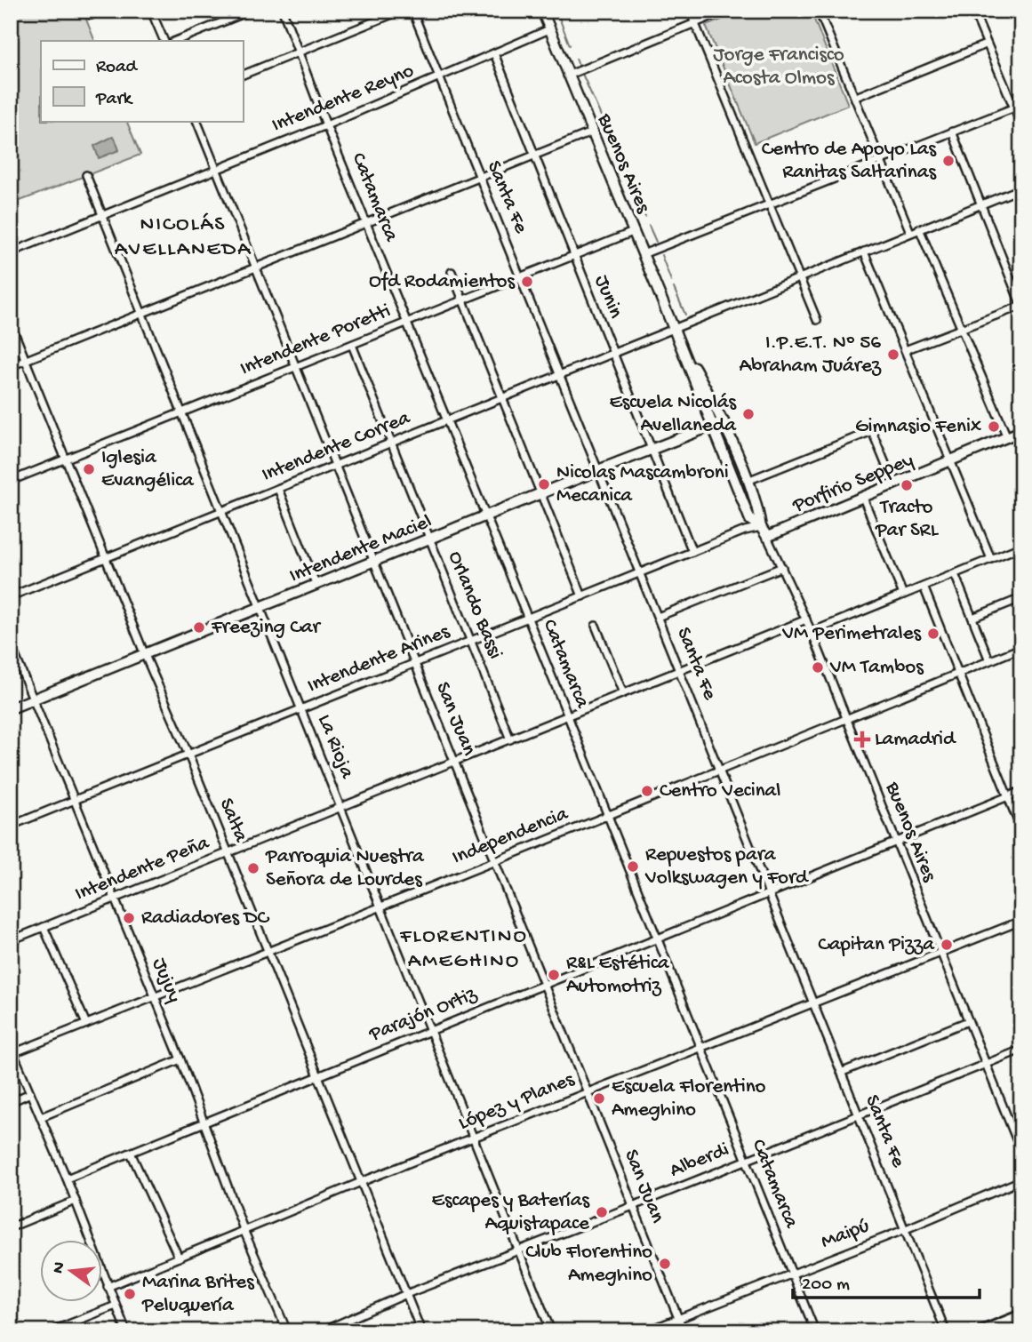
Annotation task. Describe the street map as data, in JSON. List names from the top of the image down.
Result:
{
  "streets": {
    "main road": ["Buenos Aires", "Porfirio Seppey", "Intendente Maciel"],
    "street": [
      "Intendente Reyno",
      "Catamarca",
      "Santa Fe",
      "Junin",
      "Intendente Poretti",
      "Intendente Correa",
      "Orlando Bassi",
      "Intendente Arines",
      "San Juan",
      "La Rioja",
      "Salta",
      "Independencia",
      "Intendente Peña",
      "Jujuy",
      "Parajón Ortiz",
      "López y Planes",
      "Alberdi",
      "Maipú"
    ]
  },
  "crossings": [
    ["Intendente Reyno", "Buenos Aires"],
    ["Intendente Reyno", "Catamarca"],
    ["Intendente Reyno", "Santa Fe"],
    ["Intendente Reyno", "Junin"],
    ["Intendente Reyno", "San Juan"],
    ["Intendente Reyno", "La Rioja"],
    ["Buenos Aires", "Intendente Poretti"],
    ["Buenos Aires", "Intendente Correa"],
    ["Buenos Aires", "Porfirio Seppey"],
    ["Buenos Aires", "Intendente Maciel"],
    ["Buenos Aires", "Intendente Arines"],
    ["Buenos Aires", "Independencia"],
    ["Buenos Aires", "Intendente Peña"],
    ["Buenos Aires", "Parajón Ortiz"],
    ["Buenos Aires", "López y Planes"],
    ["Buenos Aires", "Alberdi"],
    ["Catamarca", "Intendente Poretti"],
    ["Catamarca", "Intendente Correa"],
    ["Catamarca", "Intendente Maciel"],
    ["Catamarca", "Intendente Arines"],
    ["Catamarca", "Independencia"],
    ["Catamarca", "Intendente Peña"],
    ["Catamarca", "Parajón Ortiz"],
    ["Catamarca", "López y Planes"],
    ["Catamarca", "Alberdi"],
    ["Catamarca", "Maipú"],
    ["Santa Fe", "Intendente Poretti"],
    ["Santa Fe", "Intendente Correa"],
    ["Santa Fe", "Intendente Maciel"],
    ["Santa Fe", "Intendente Arines"],
    ["Santa Fe", "Independencia"],
    ["Santa Fe", "Intendente Peña"],
    ["Santa Fe", "Parajón Ortiz"],
    ["Santa Fe", "López y Planes"],
    ["Santa Fe", "Alberdi"],
    ["Santa Fe", "Maipú"],
    ["Junin", "Intendente Poretti"],
    ["Junin", "Intendente Correa"],
    ["Junin", "Intendente Maciel"],
    ["Junin", "Intendente Arines"],
    ["Intendente Poretti", "Orlando Bassi"],
    ["Intendente Poretti", "San Juan"],
    ["Intendente Poretti", "La Rioja"],
    ["Intendente Poretti", "Salta"],
    ["Intendente Correa", "Orlando Bassi"],
    ["Intendente Correa", "San Juan"],
    ["Intendente Correa", "La Rioja"],
    ["Intendente Correa", "Salta"],
    ["Intendente Maciel", "Orlando Bassi"],
    ["Intendente Maciel", "San Juan"],
    ["Intendente Maciel", "La Rioja"],
    ["Intendente Maciel", "Salta"],
    ["Intendente Maciel", "Jujuy"],
    ["Orlando Bassi", "Intendente Arines"],
    ["Orlando Bassi", "Intendente Peña"],
    ["Intendente Arines", "San Juan"],
    ["Intendente Arines", "La Rioja"],
    ["Intendente Arines", "Salta"],
    ["Intendente Arines", "Jujuy"],
    ["San Juan", "Independencia"],
    ["San Juan", "Intendente Peña"],
    ["San Juan", "Parajón Ortiz"],
    ["San Juan", "López y Planes"],
    ["San Juan", "Alberdi"],
    ["San Juan", "Maipú"],
    ["La Rioja", "Independencia"],
    ["La Rioja", "Intendente Peña"],
    ["La Rioja", "Parajón Ortiz"],
    ["La Rioja", "López y Planes"],
    ["La Rioja", "Alberdi"],
    ["Salta", "Independencia"],
    ["Salta", "Intendente Peña"],
    ["Salta", "Parajón Ortiz"],
    ["Salta", "López y Planes"],
    ["Salta", "Alberdi"],
    ["Independencia", "Jujuy"],
    ["Intendente Peña", "Jujuy"],
    ["Jujuy", "Parajón Ortiz"],
    ["Jujuy", "López y Planes"]
  ],
  "districts": ["NICOLÁS AVELLANEDA", "FLORENTINO AMEGHINO"],
  "parks": ["Jorge Francisco Acosta Olmos"],
  "places": {
    "other": [
      "Centro de Apoyo Las Ranitas Saltarinas",
      "Ofd Rodamientos",
      "I.P.E.T. Nº 56 Abraham Juárez",
      "Escuela Nicolás Avellaneda",
      "Gimnasio Fenix",
      "Iglesia Evangélica",
      "Nicolas Mascambroni Mecanica",
      "Tracto Par SRL",
      "Freezing Car",
      "VM Perimetrales",
      "VM Tambos",
      "Centro Vecinal",
      "Repuestos para Volkswagen y Ford",
      "Parroquia Nuestra Señora de Lourdes",
      "Radiadores DC",
      "Capitan Pizza",
      "R&L Estética Automotriz",
      "Escuela Florentino Ameghino",
      "Escapes y Baterías Aquistapace",
      "Club Florentino Ameghino",
      "Marina Brites Peluquería"
    ],
    "health": ["Lamadrid"]
  },
  "legend": ["Road", "Park"],
  "scale_bar": "200 m",
  "north": "left"
}
